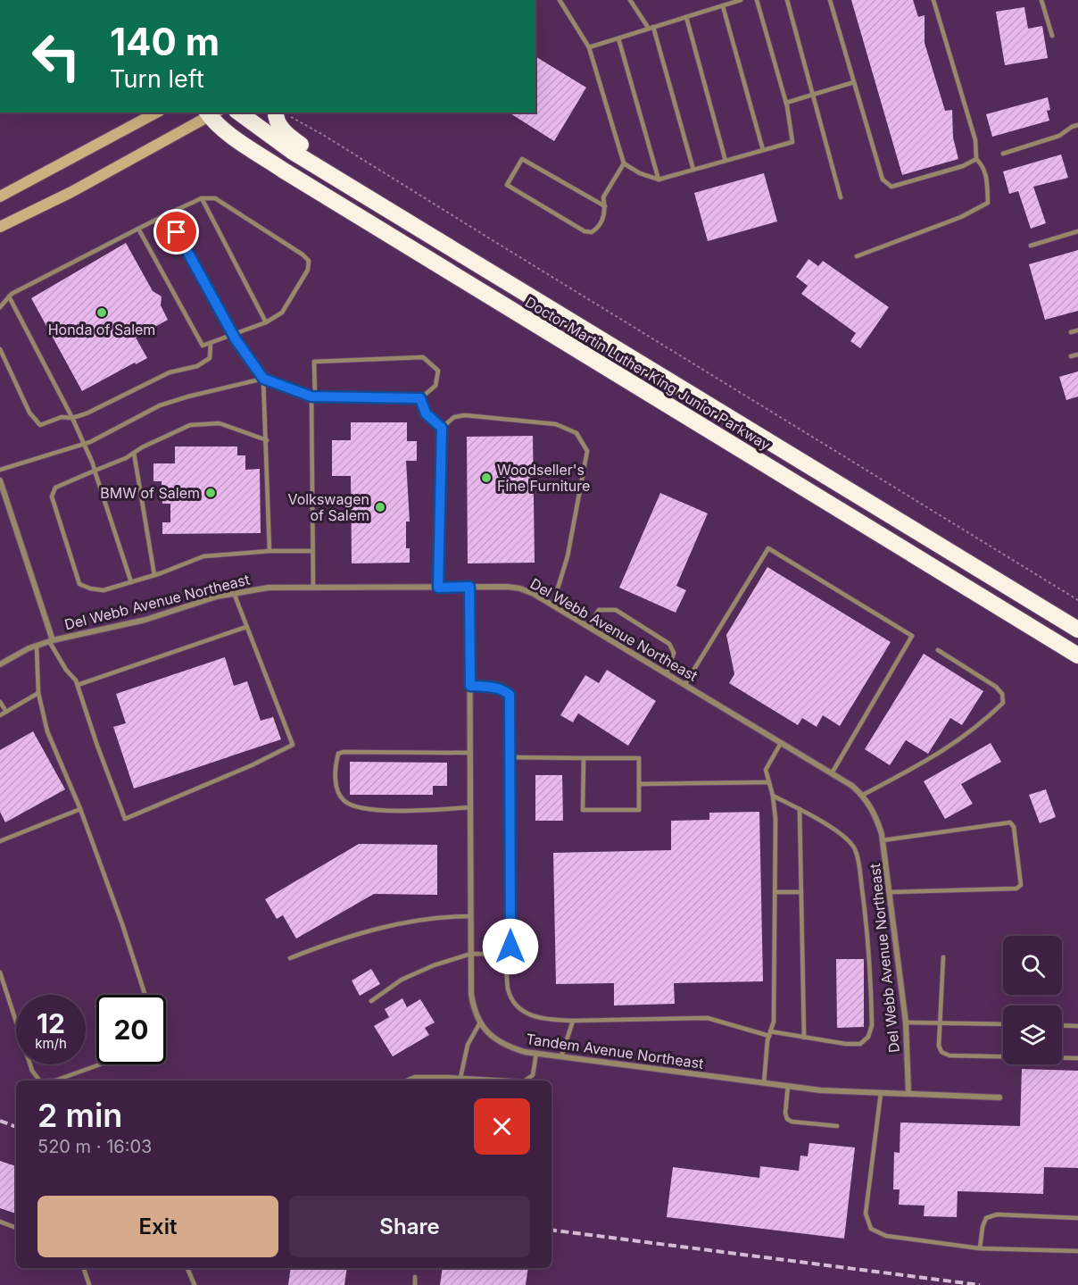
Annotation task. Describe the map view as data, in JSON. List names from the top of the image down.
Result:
{
  "streets": {
    "highway": ["Doctor Martin Luther King Junior Parkway"],
    "street": ["Del Webb Avenue Northeast", "Tandem Avenue Northeast"]
  },
  "crossings": [
    ["Del Webb Avenue Northeast", "Tandem Avenue Northeast"]
  ],
  "places": [
    "Honda of Salem",
    "Woodseller's Fine Furniture",
    "BMW of Salem",
    "Volkswagen of Salem"
  ],
  "page": {
    "turn": ["140 m", "Turn left"],
    "speed": "12 km/h",
    "limit": "20",
    "heading": ["2 min", "520 m · 16:03"],
    "buttons": ["Exit", "Share"]
  }
}
